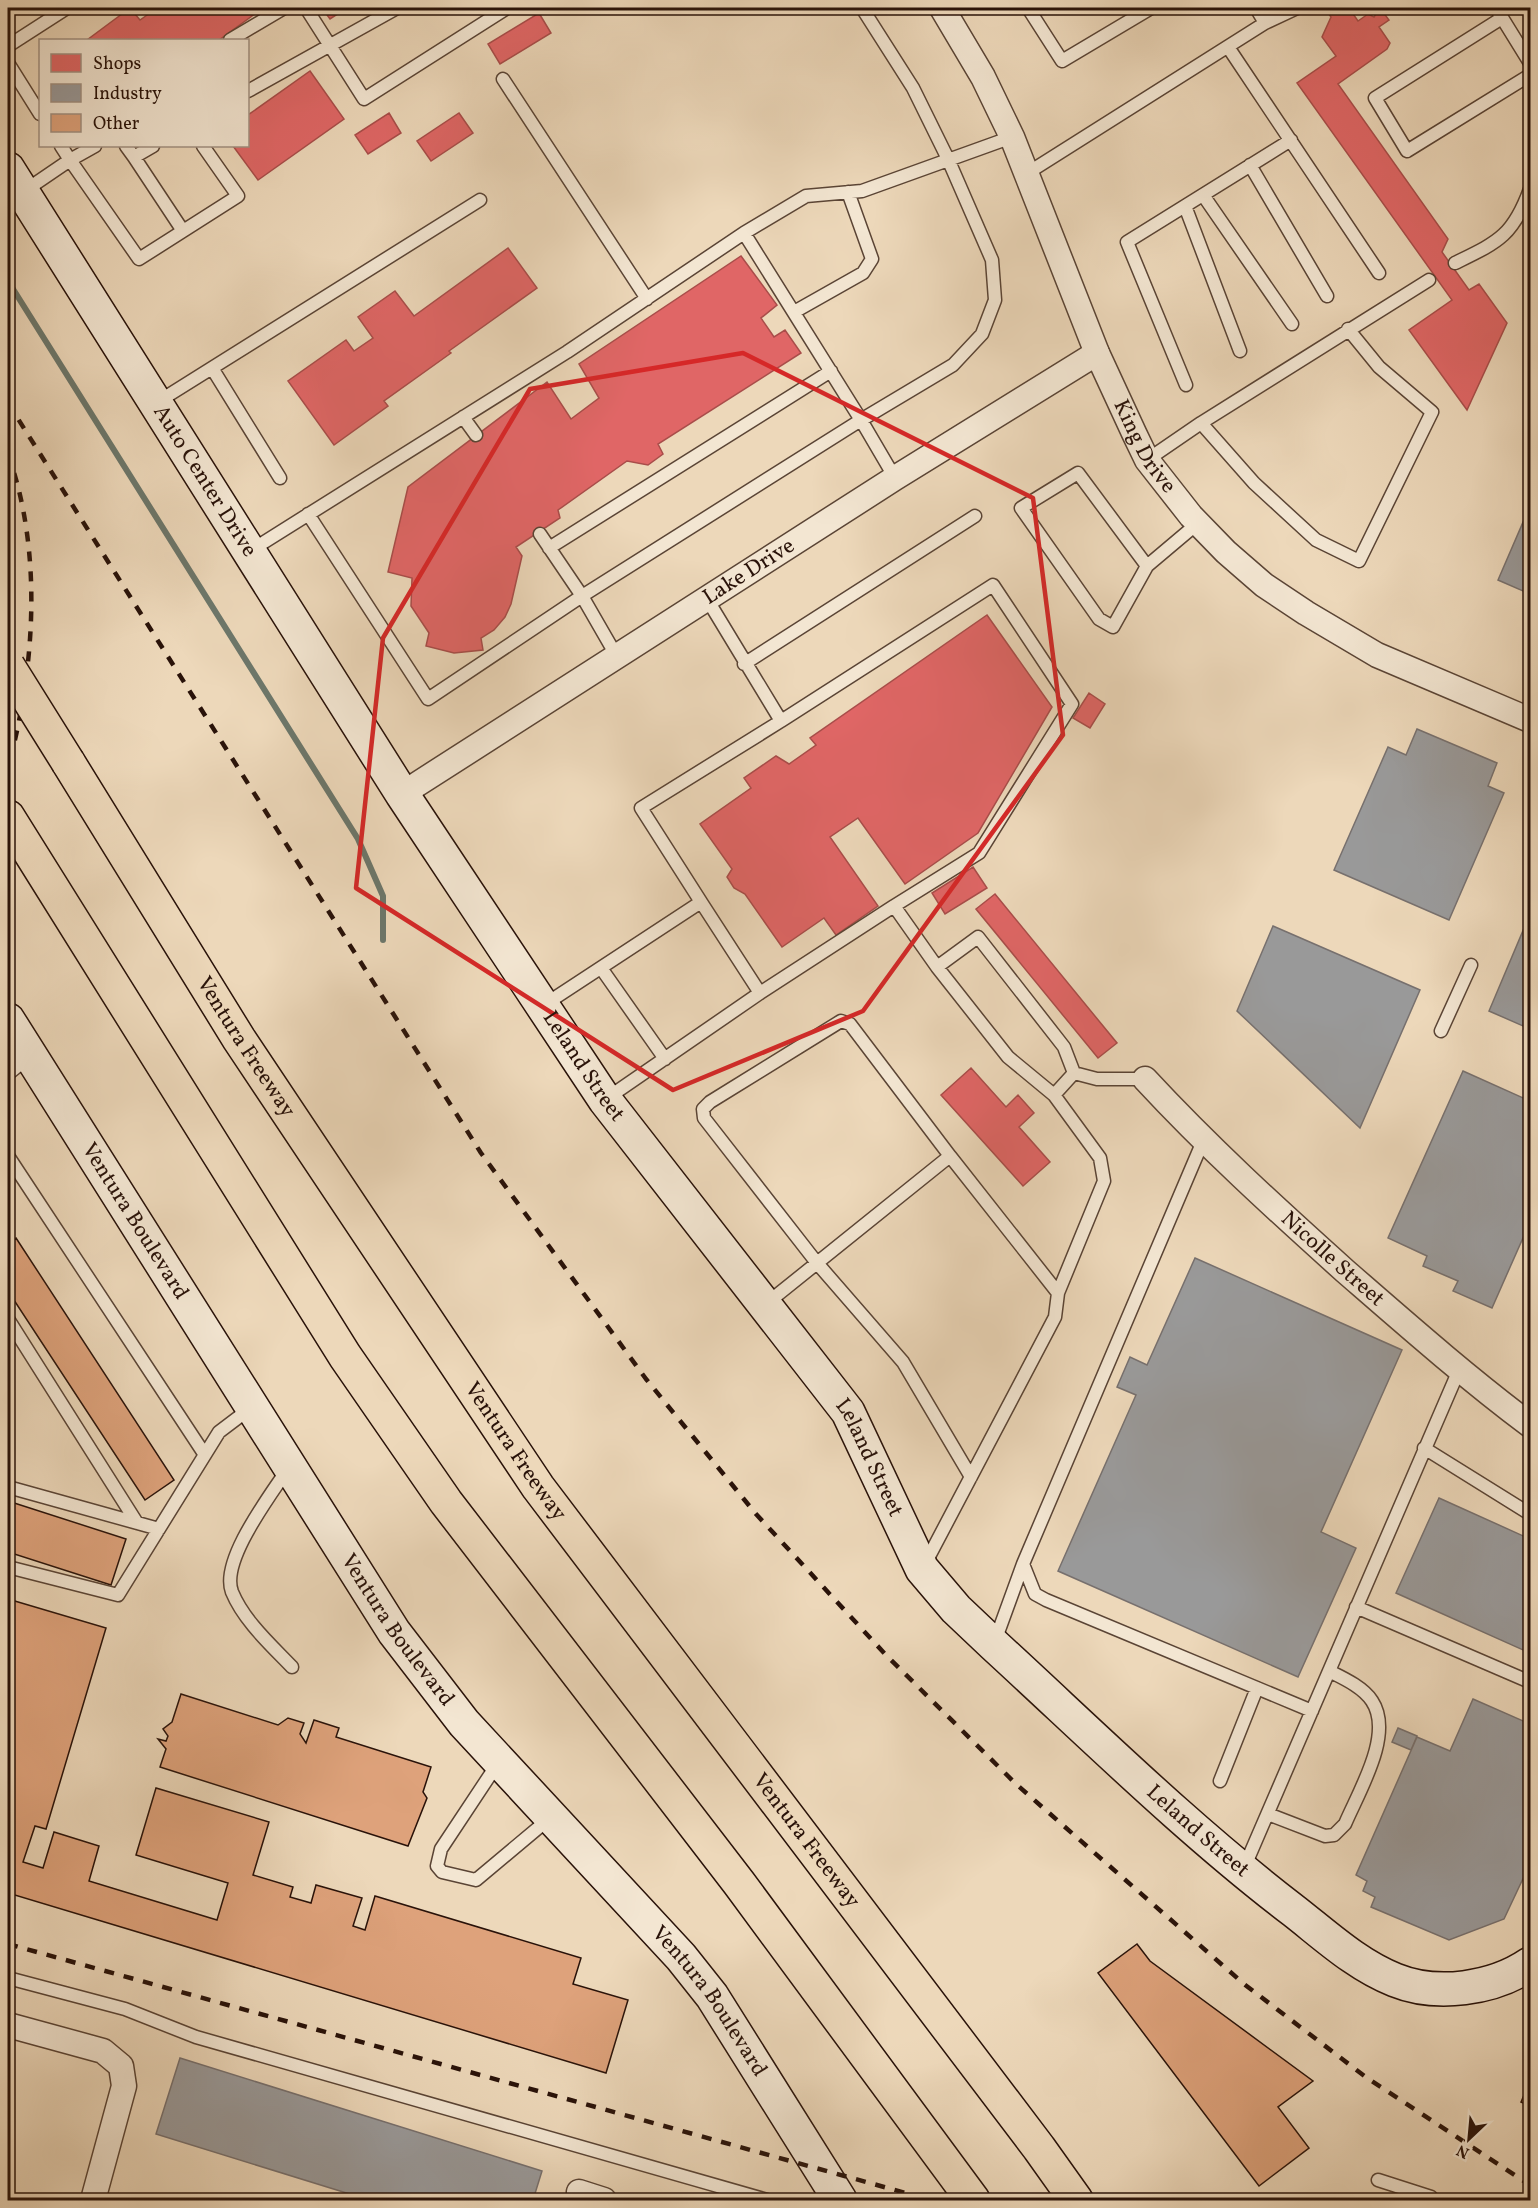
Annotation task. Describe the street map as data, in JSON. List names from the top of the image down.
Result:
{
  "streets": {
    "highway": ["Ventura Freeway"],
    "street": [
      "King Drive",
      "Auto Center Drive",
      "Lake Drive",
      "Leland Street",
      "Ventura Boulevard",
      "Nicolle Street"
    ]
  },
  "crossings": [
    ["King Drive", "Lake Drive"],
    ["Auto Center Drive", "Lake Drive"],
    ["Auto Center Drive", "Leland Street"],
    ["Lake Drive", "Leland Street"]
  ],
  "legend": ["Shops", "Industry", "Other"],
  "north": "bottom left"
}
